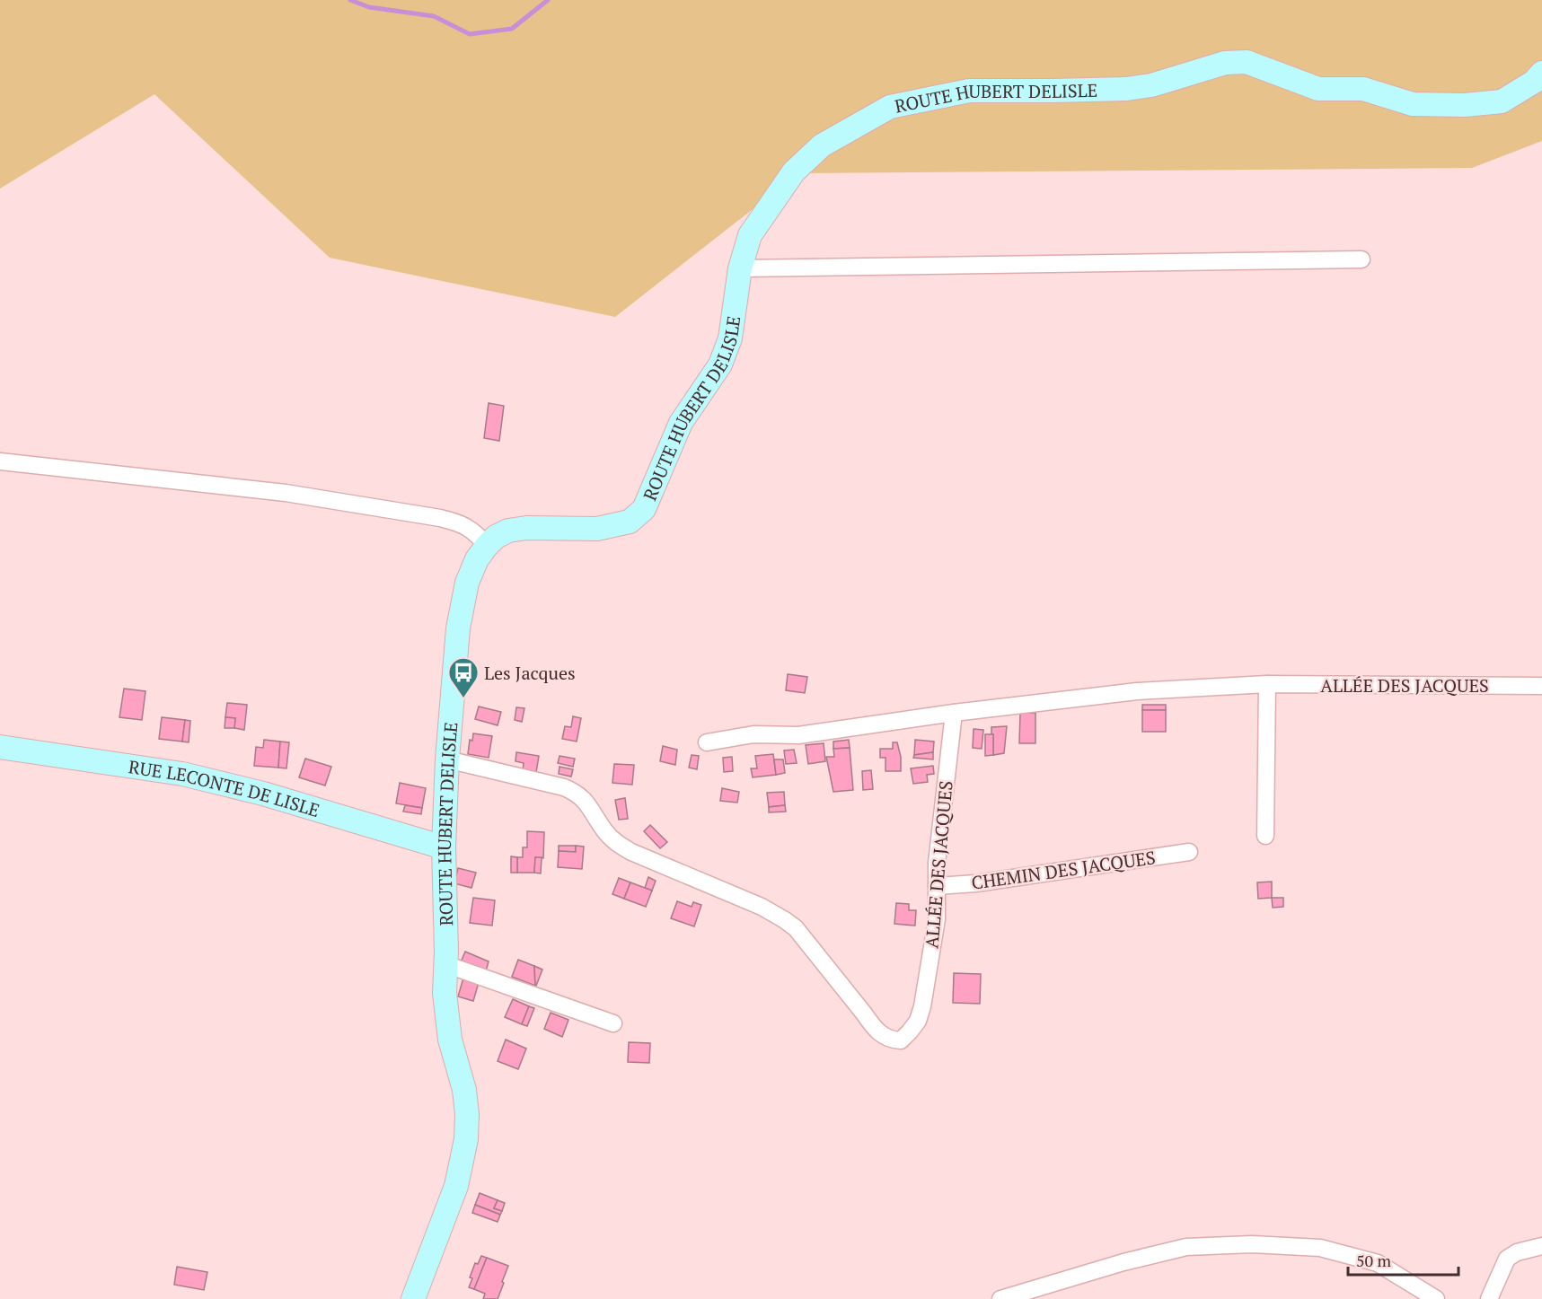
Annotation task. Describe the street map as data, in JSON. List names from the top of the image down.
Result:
{
  "streets": {
    "main road": ["ROUTE HUBERT DELISLE", "RUE LECONTE DE LISLE"],
    "street": ["ALLÉE DES JACQUES", "CHEMIN DES JACQUES"]
  },
  "crossings": [
    ["ROUTE HUBERT DELISLE", "ALLÉE DES JACQUES"],
    ["ROUTE HUBERT DELISLE", "RUE LECONTE DE LISLE"],
    ["ALLÉE DES JACQUES", "CHEMIN DES JACQUES"]
  ],
  "places": {
    "bus stop": ["Les Jacques"]
  },
  "scale_bar": "50 m"
}
